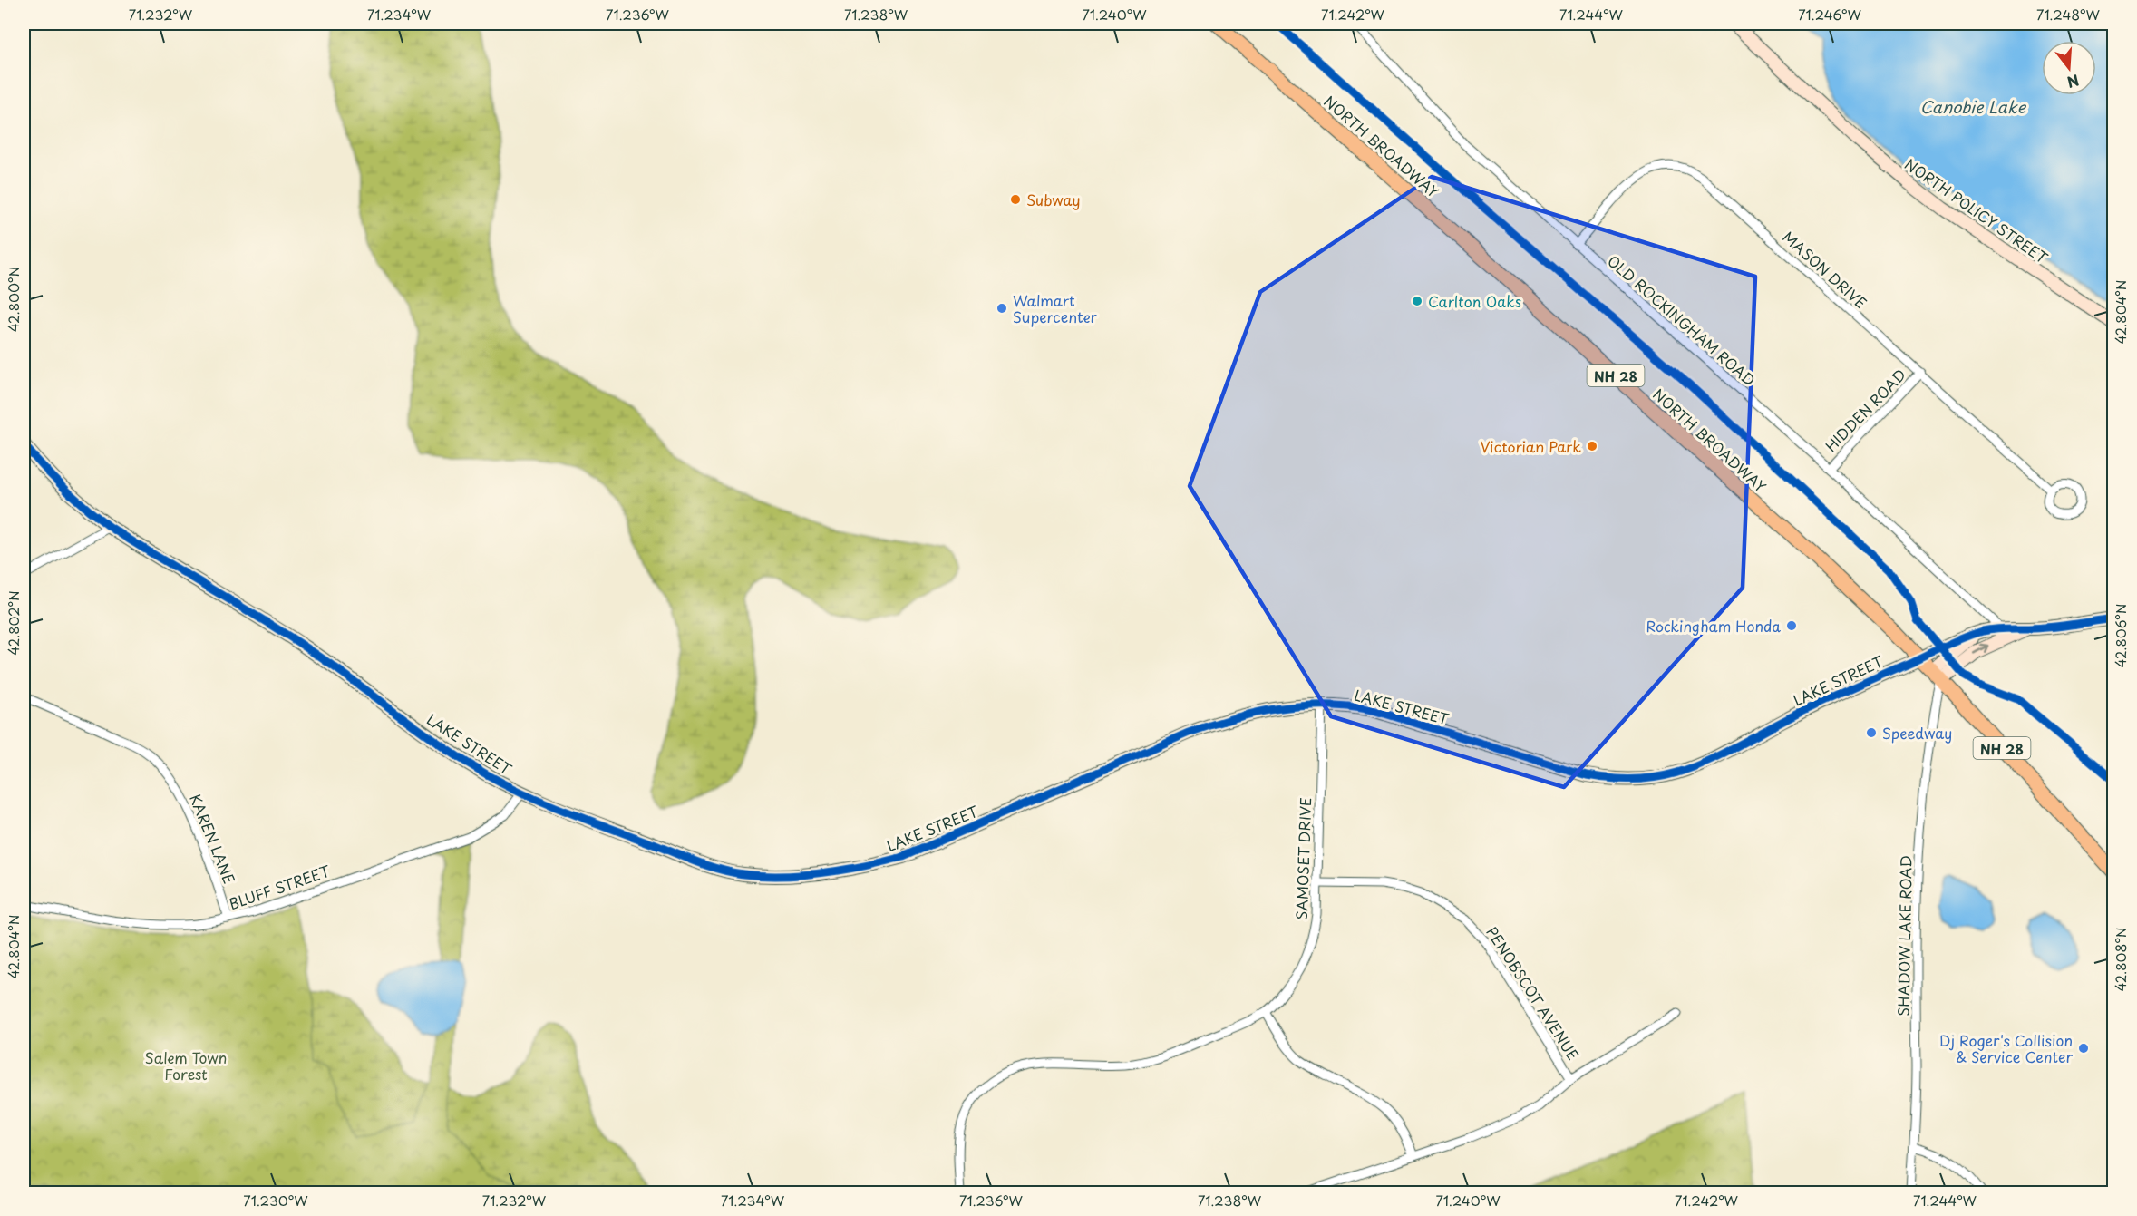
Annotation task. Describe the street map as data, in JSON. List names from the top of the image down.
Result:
{
  "streets": {
    "main road": ["NORTH BROADWAY", "NH 28"],
    "street": [
      "NORTH POLICY STREET",
      "MASON DRIVE",
      "OLD ROCKINGHAM ROAD",
      "HIDDEN ROAD",
      "LAKE STREET",
      "KAREN LANE",
      "SAMOSET DRIVE",
      "BLUFF STREET",
      "SHADOW LAKE ROAD",
      "PENOBSCOT AVENUE"
    ]
  },
  "crossings": [
    ["NORTH BROADWAY", "LAKE STREET"],
    ["NORTH BROADWAY", "SHADOW LAKE ROAD"],
    ["MASON DRIVE", "OLD ROCKINGHAM ROAD"],
    ["MASON DRIVE", "HIDDEN ROAD"],
    ["OLD ROCKINGHAM ROAD", "HIDDEN ROAD"],
    ["OLD ROCKINGHAM ROAD", "LAKE STREET"],
    ["LAKE STREET", "SAMOSET DRIVE"],
    ["LAKE STREET", "BLUFF STREET"],
    ["KAREN LANE", "BLUFF STREET"],
    ["SAMOSET DRIVE", "PENOBSCOT AVENUE"]
  ],
  "water": ["Canobie Lake"],
  "parks": ["Salem Town Forest"],
  "places": [
    "Subway",
    "Carlton Oaks",
    "Walmart Supercenter",
    "Victorian Park",
    "Rockingham Honda",
    "Speedway",
    "Dj Roger's Collision & Service Center"
  ],
  "north": "bottom",
  "coordinates": [
    "71.232°W",
    "71.234°W",
    "71.236°W",
    "71.238°W",
    "71.240°W",
    "71.242°W",
    "71.244°W",
    "71.246°W",
    "71.248°W",
    "42.800°N",
    "42.804°N",
    "42.802°N",
    "42.806°N",
    "42.808°N",
    "71.230°W"
  ]
}
